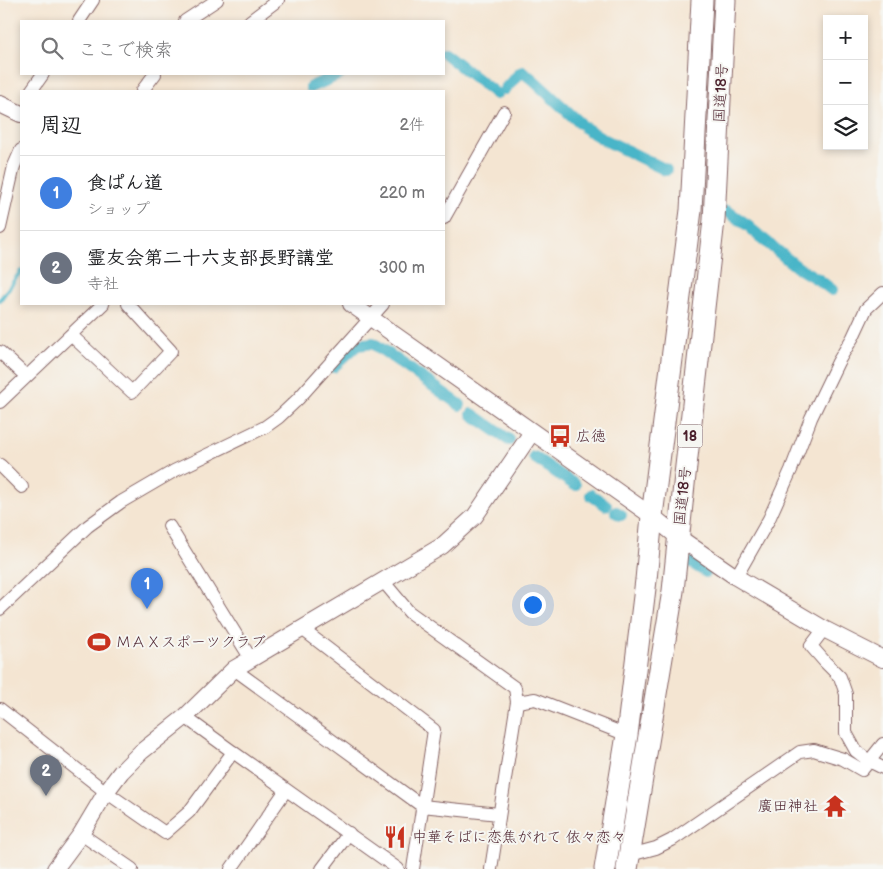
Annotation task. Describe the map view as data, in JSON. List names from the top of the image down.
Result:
{
  "streets": {
    "highway": ["国道18号", "18"]
  },
  "places": {
    "bus stop": ["広徳"],
    "sports": ["ＭＡＸスポーツクラブ"],
    "temple": ["廣田神社"],
    "restaurant": ["中華そばに恋焦がれて 依々恋々"]
  },
  "page": {
    "map_buttons": ["+", "−"],
    "search": "ここで検索",
    "heading": ["周辺", "2件"],
    "list": [
      {
        "mark": "1",
        "name": "食ぱん道",
        "note": "ショップ",
        "value": "220 m"
      },
      {
        "mark": "2",
        "name": "霊友会第二十六支部長野講堂",
        "note": "寺社",
        "value": "300 m"
      }
    ],
    "pins": ["1", "2"]
  }
}
